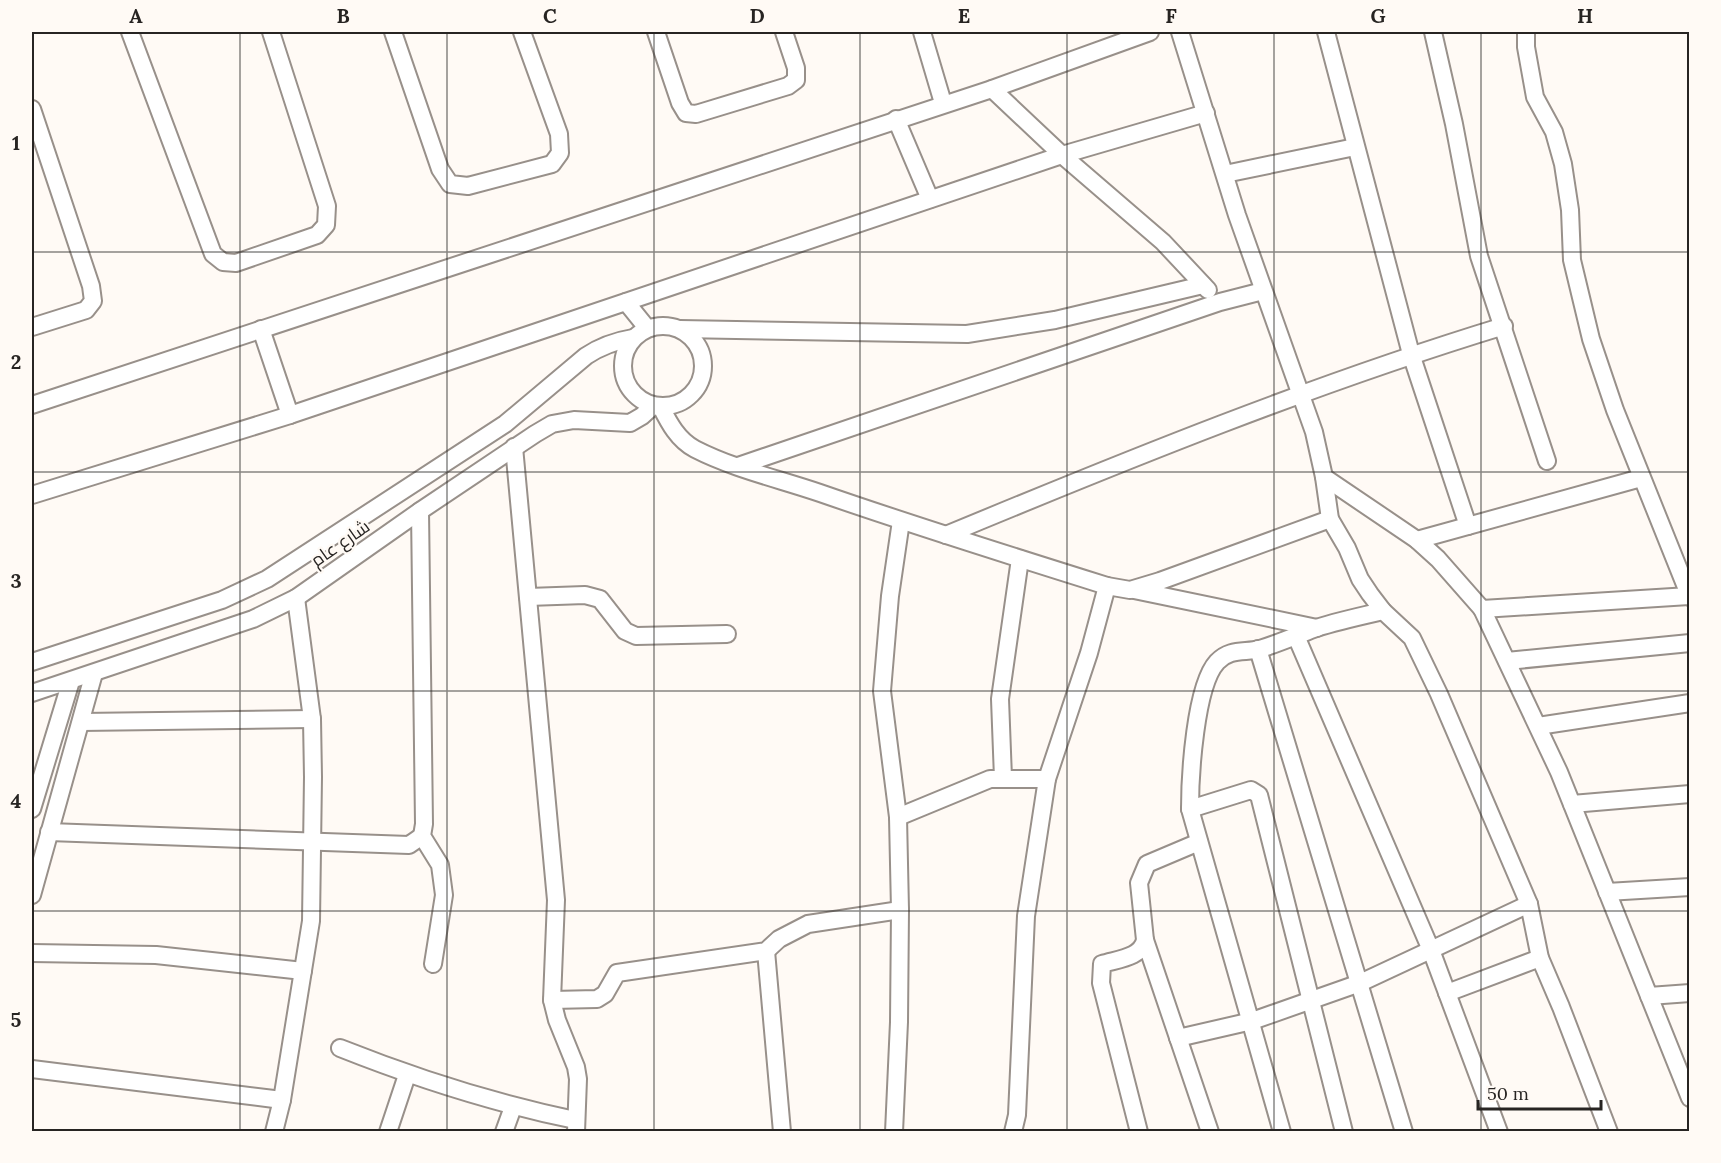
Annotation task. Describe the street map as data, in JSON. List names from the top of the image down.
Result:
{
  "streets": {
    "street": ["شارع عام"]
  },
  "scale_bar": "50 m",
  "grid": {
    "columns": [
      "A",
      "B",
      "C",
      "D",
      "E",
      "F",
      "G",
      "H"
    ],
    "rows": [
      "1",
      "2",
      "3",
      "4",
      "5"
    ]
  }
}
